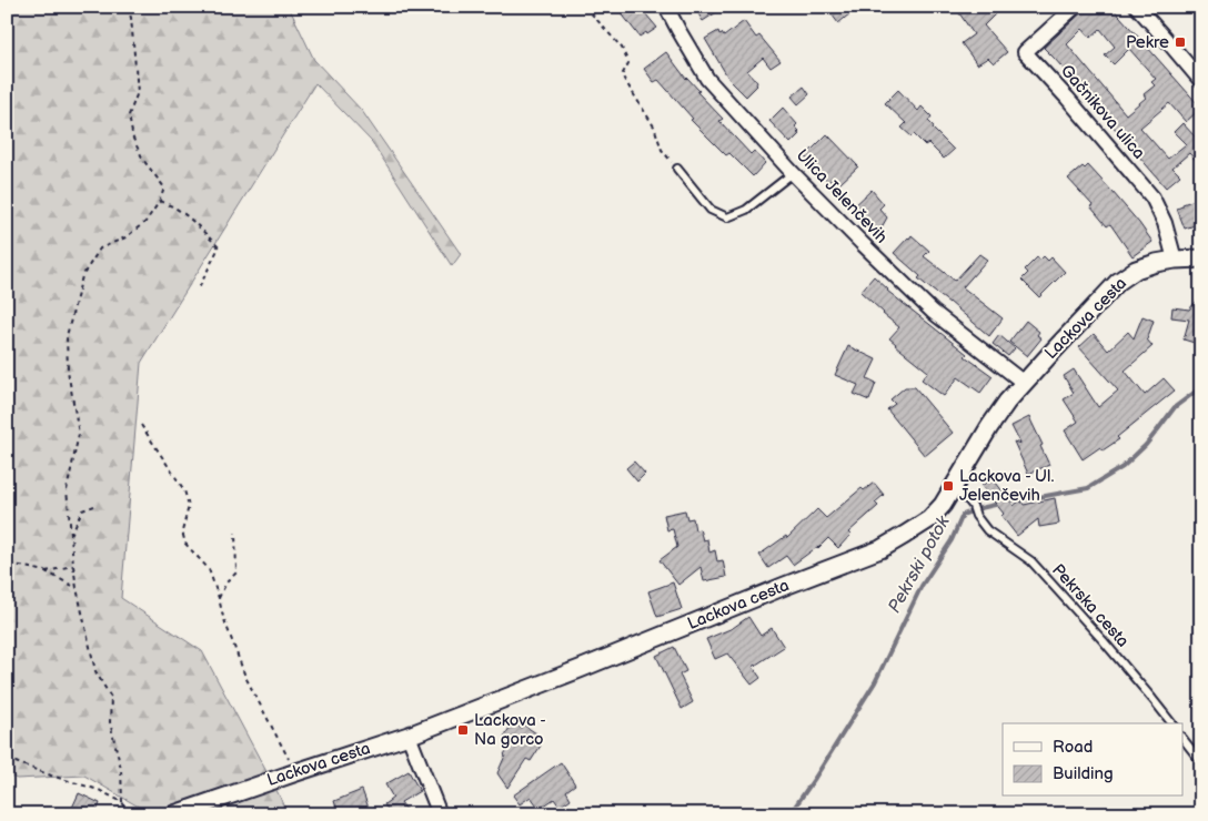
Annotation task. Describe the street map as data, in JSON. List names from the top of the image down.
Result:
{
  "streets": {
    "street": ["Gačnikova ulica", "Ulica Jelenčevih", "Lackova cesta"],
    "lane": ["Pekrska cesta"]
  },
  "crossings": [
    ["Gačnikova ulica", "Lackova cesta"],
    ["Ulica Jelenčevih", "Lackova cesta"],
    ["Lackova cesta", "Pekrska cesta"]
  ],
  "water": ["Pekrski potok"],
  "places": {
    "transit": ["Pekre", "Lackova - Ul. Jelenčevih", "Lackova - Na gorco"]
  },
  "legend": ["Road", "Building"]
}
